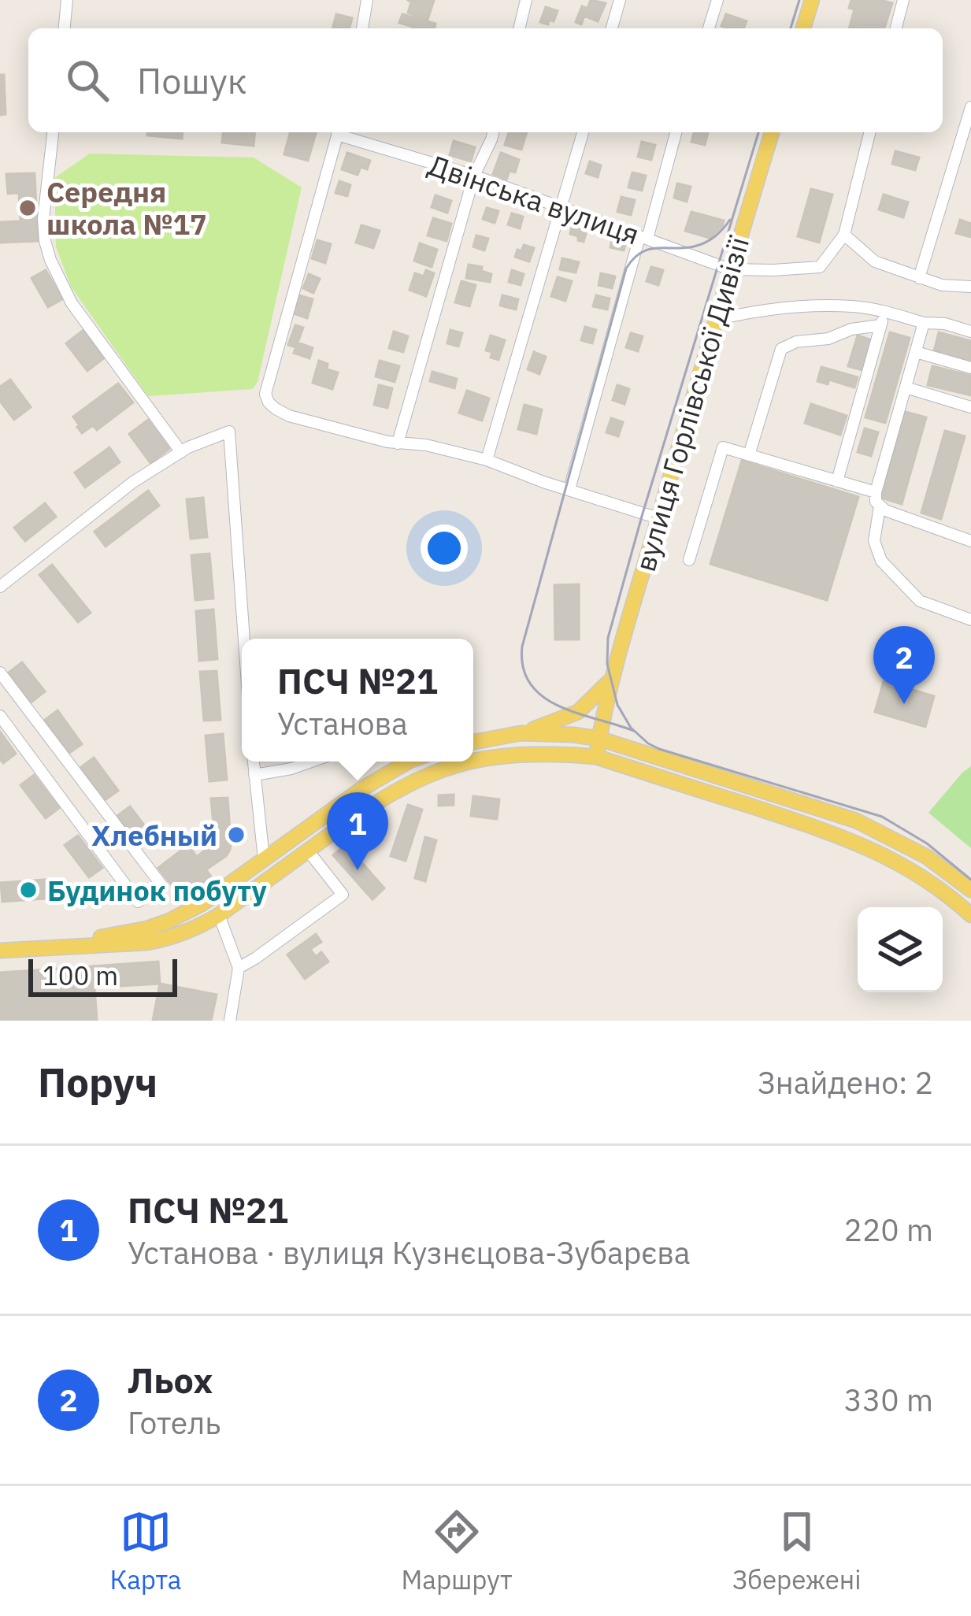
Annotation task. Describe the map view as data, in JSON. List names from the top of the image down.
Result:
{
  "streets": {
    "main road": ["вулиця Горлівської Дивізії"],
    "street": ["Двінська вулиця"]
  },
  "crossings": [
    ["Двінська вулиця", "вулиця Горлівської Дивізії"]
  ],
  "places": ["Середня школа №17", "Хлебный", "Будинок побуту"],
  "scale_bar": "100 m",
  "page": {
    "search": "Пошук",
    "pins": ["2", "1"],
    "popup": ["ПСЧ №21", "Установа"],
    "scale": "100 m",
    "heading": ["Поруч", "Знайдено: 2"],
    "list": [
      {
        "mark": "1",
        "name": "ПСЧ №21",
        "note": "Установа · вулиця Кузнєцова-Зубарєва",
        "value": "220 m"
      },
      {
        "mark": "2",
        "name": "Льох",
        "note": "Готель",
        "value": "330 m"
      }
    ],
    "nav": ["Карта", "Маршрут", "Збережені"]
  }
}
